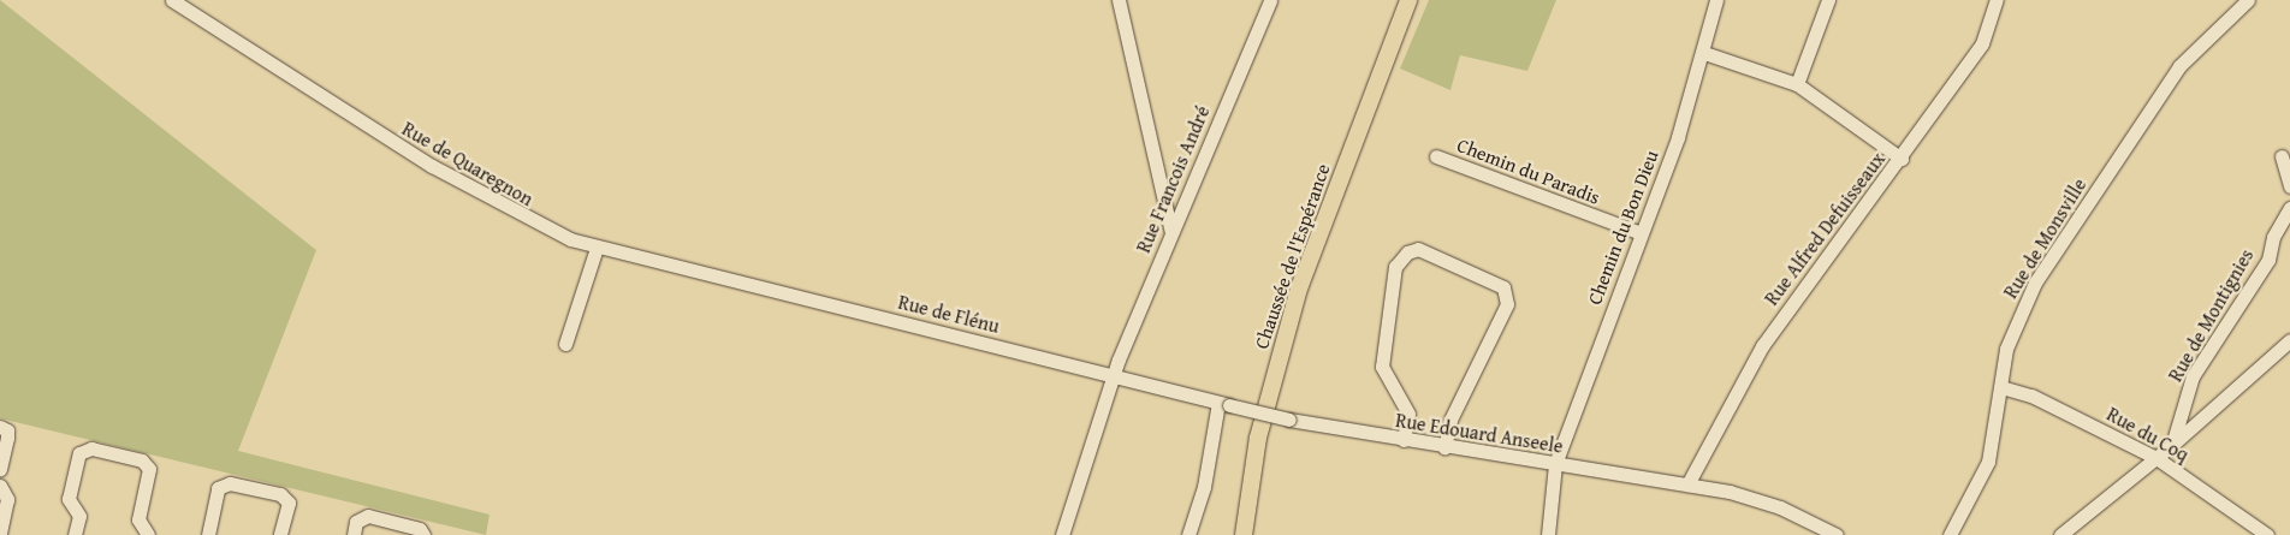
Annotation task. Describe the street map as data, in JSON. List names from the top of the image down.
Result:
{
  "streets": {
    "main road": ["Chaussée de l'Espérance"],
    "street": [
      "Rue de Quaregnon",
      "Chemin du Paradis",
      "Rue Francois André",
      "Chemin du Bon Dieu",
      "Rue Alfred Defuisseaux",
      "Rue de Monsville",
      "Rue de Flénu",
      "Rue de Montignies",
      "Rue Edouard Anseele",
      "Rue du Coq"
    ]
  },
  "crossings": [
    ["Rue de Quaregnon", "Rue de Flénu"],
    ["Chemin du Paradis", "Chemin du Bon Dieu"],
    ["Rue Francois André", "Rue de Flénu"],
    ["Rue Francois André", "Rue Edouard Anseele"],
    ["Chemin du Bon Dieu", "Rue Edouard Anseele"],
    ["Rue Alfred Defuisseaux", "Rue Edouard Anseele"],
    ["Rue de Monsville", "Rue du Coq"],
    ["Rue de Flénu", "Rue Edouard Anseele"]
  ]
}
